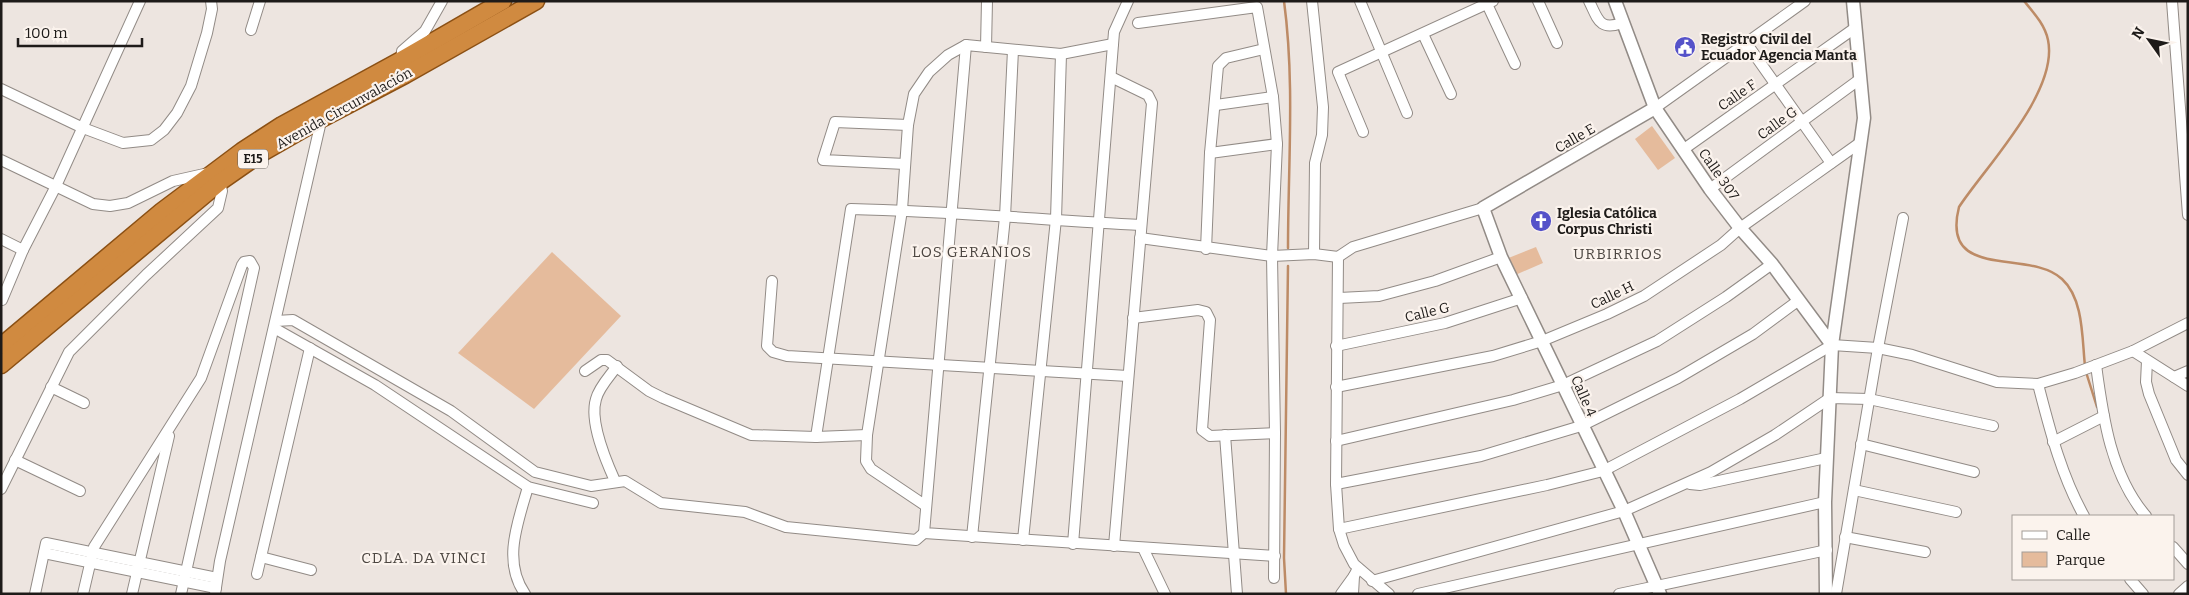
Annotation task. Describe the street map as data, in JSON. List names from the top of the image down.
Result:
{
  "streets": {
    "highway": ["Avenida Circunvalación", "E15"],
    "street": [
      "Calle F",
      "Calle G",
      "Calle E",
      "Calle 307",
      "Calle H",
      "Calle 4"
    ]
  },
  "crossings": [
    ["Calle F", "Calle 307"],
    ["Calle G", "Calle 307"],
    ["Calle G", "Calle 4"],
    ["Calle E", "Calle 307"],
    ["Calle E", "Calle 4"],
    ["Calle 307", "Calle H"],
    ["Calle H", "Calle 4"]
  ],
  "districts": ["LOS GERANIOS", "URBIRRIOS", "CDLA. DA VINCI"],
  "places": {
    "public building": ["Registro Civil del Ecuador Agencia Manta"],
    "church": ["Iglesia Católica Corpus Christi"]
  },
  "legend": ["Calle", "Parque"],
  "scale_bar": "100 m",
  "north": "top left"
}
